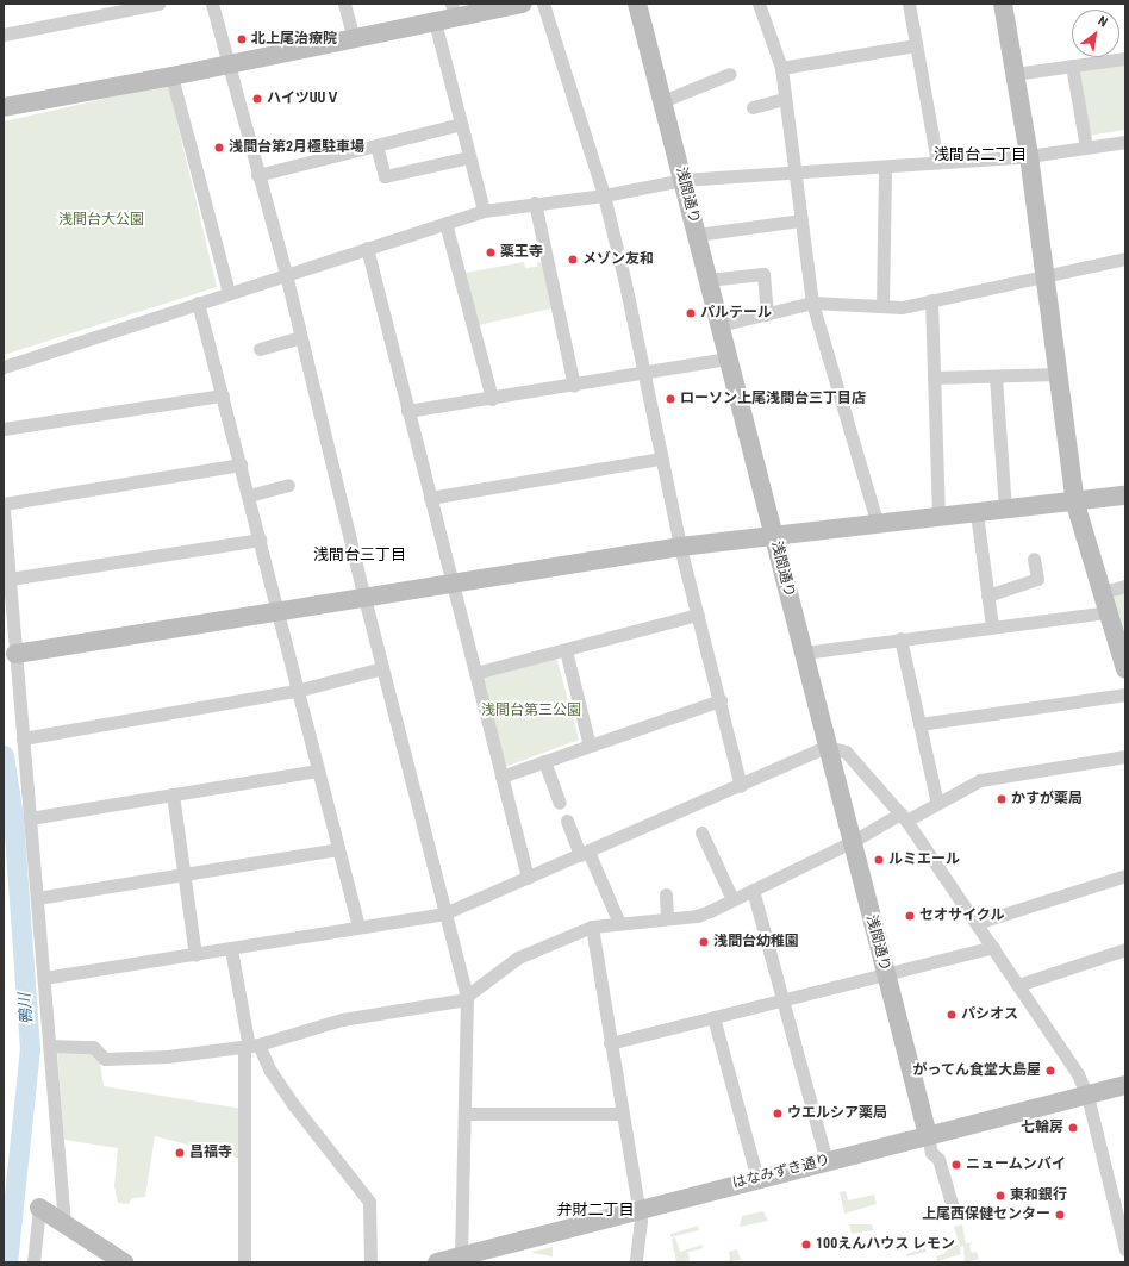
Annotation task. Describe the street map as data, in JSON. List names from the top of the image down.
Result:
{
  "streets": {
    "street": ["浅間通り", "はなみずき通り"]
  },
  "crossings": [
    ["浅間通り", "はなみずき通り"]
  ],
  "districts": ["浅間台二丁目", "浅間台三丁目", "弁財二丁目"],
  "water": ["鴨川"],
  "parks": ["浅間台大公園", "浅間台第三公園"],
  "places": [
    "北上尾治療院",
    "ハイツUUⅤ",
    "浅間台第2月極駐車場",
    "薬王寺",
    "メゾン友和",
    "パルテール",
    "ローソン上尾浅間台三丁目店",
    "かすが薬局",
    "ルミエール",
    "セオサイクル",
    "浅間台幼稚園",
    "パシオス",
    "がってん食堂大島屋",
    "ウエルシア薬局",
    "七輪房",
    "昌福寺",
    "ニュームンバイ",
    "東和銀行",
    "上尾西保健センター",
    "100えんハウス レモン"
  ],
  "north": "top right"
}
